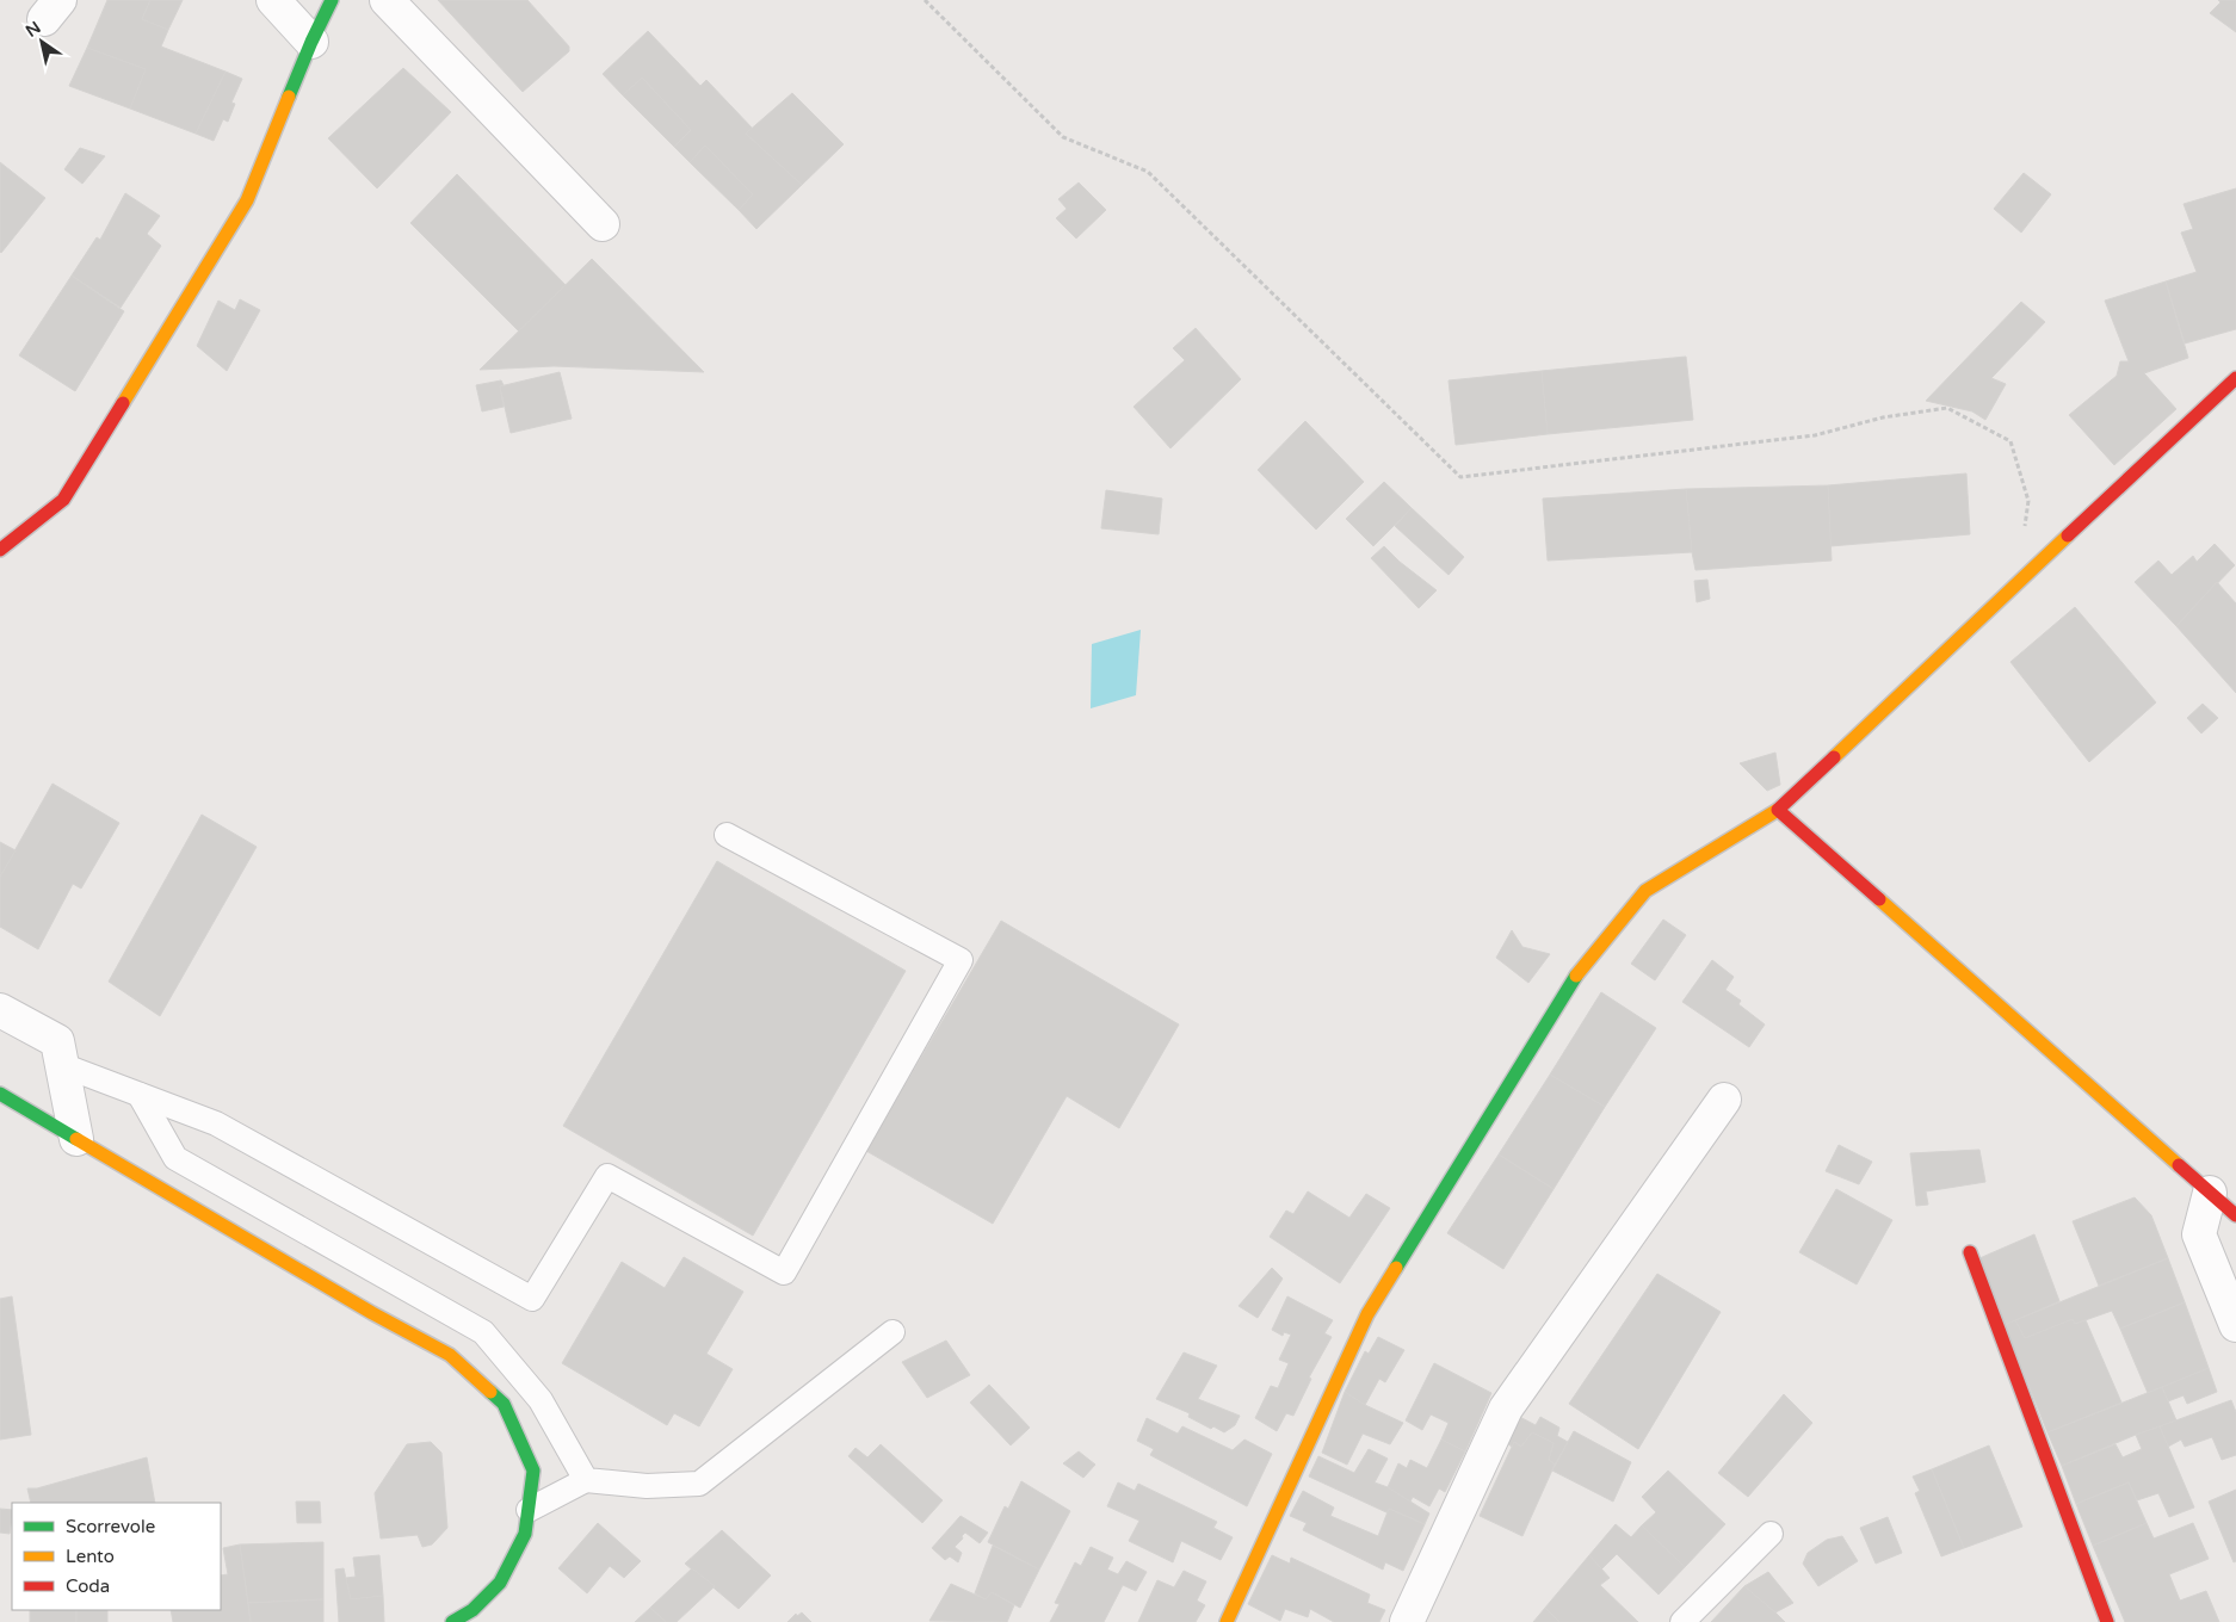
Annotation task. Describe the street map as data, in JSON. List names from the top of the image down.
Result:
{
  "legend": ["Scorrevole", "Lento", "Coda"],
  "north": "top left"
}
